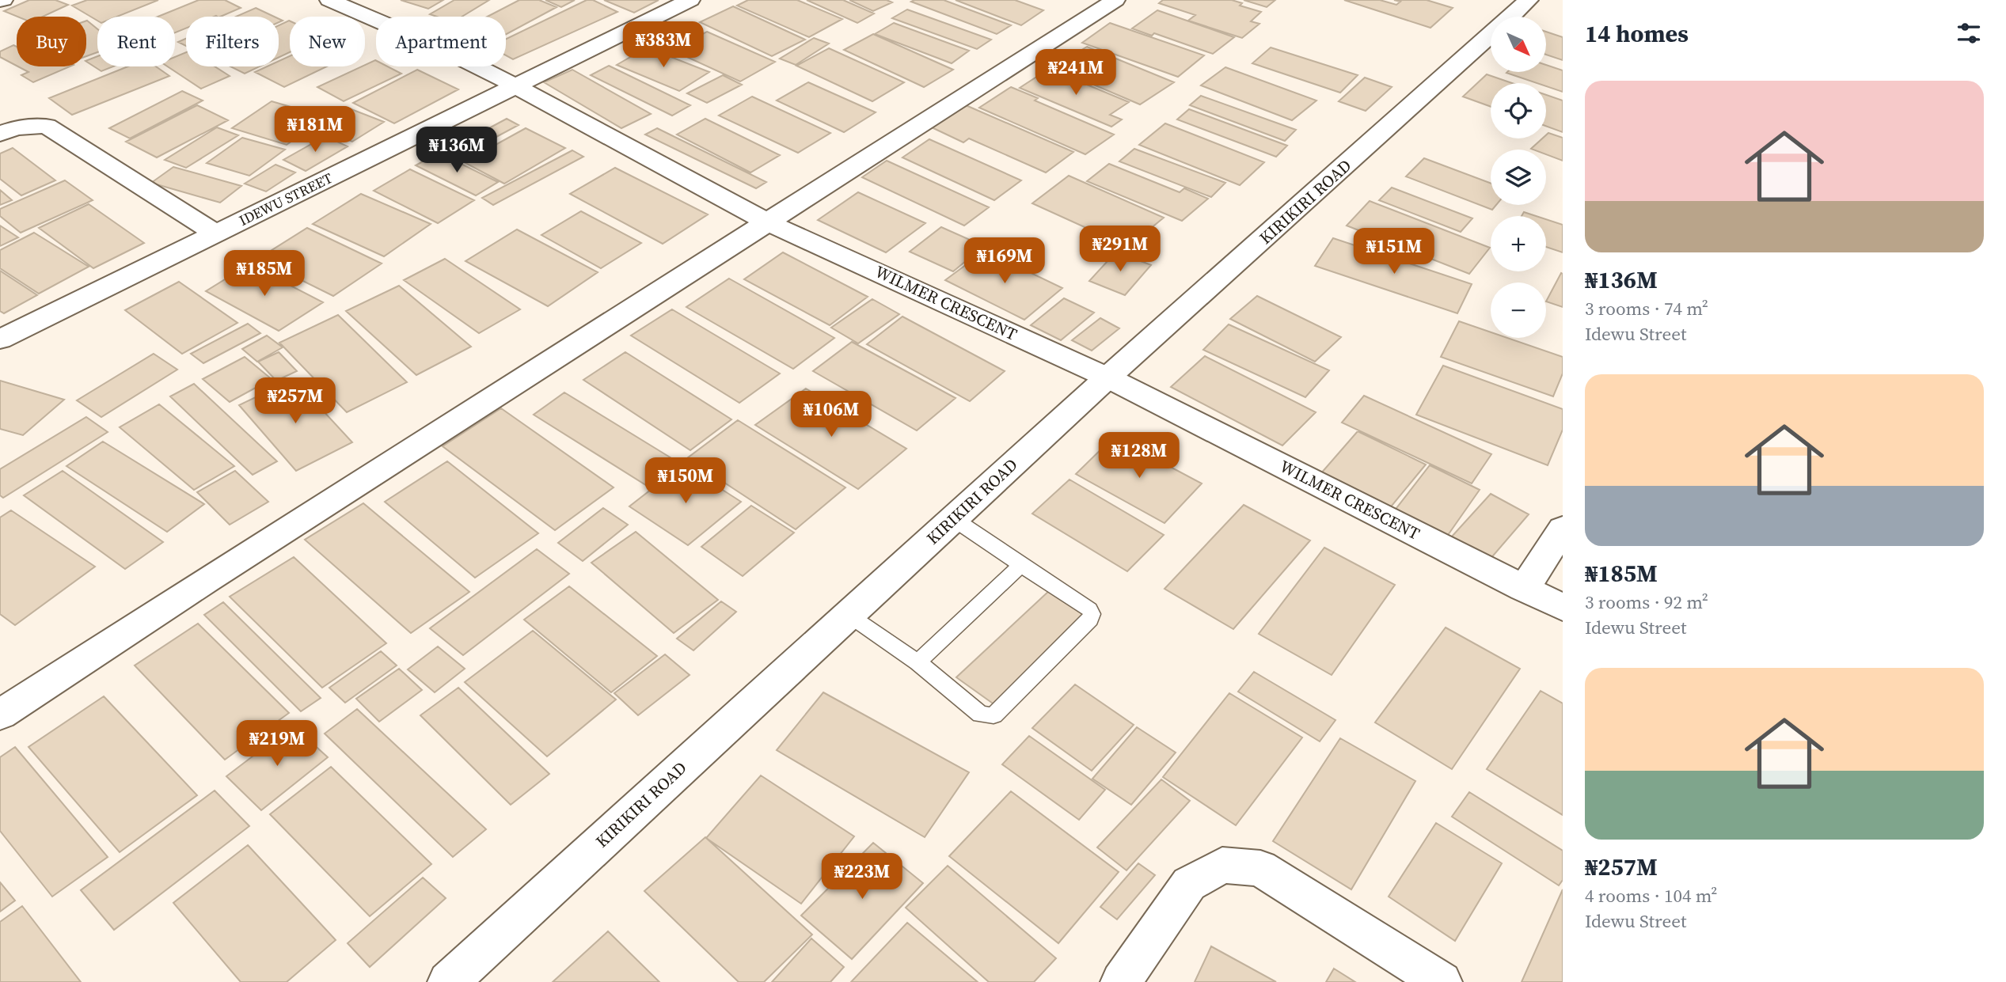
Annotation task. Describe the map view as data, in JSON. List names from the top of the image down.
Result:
{
  "streets": {
    "street": ["IDEWU STREET", "KIRIKIRI ROAD", "WILMER CRESCENT"]
  },
  "crossings": [
    ["IDEWU STREET", "WILMER CRESCENT"],
    ["KIRIKIRI ROAD", "WILMER CRESCENT"]
  ],
  "north": "bottom right",
  "page": {
    "heading": "14 homes",
    "map_buttons": ["+", "−"],
    "chip": [
      "Buy",
      "Rent",
      "Filters",
      "New",
      "Apartment"
    ],
    "price": [
      "₦383M",
      "₦241M",
      "₦181M",
      "₦136M",
      "₦291M",
      "₦151M",
      "₦169M",
      "₦185M",
      "₦257M",
      "₦106M",
      "₦128M",
      "₦150M",
      "₦219M",
      "₦223M"
    ],
    "list": [
      {
        "name": "₦136M",
        "note": "3 rooms · 74 m² · Idewu Street"
      },
      {
        "name": "₦185M",
        "note": "3 rooms · 92 m² · Idewu Street"
      },
      {
        "name": "₦257M",
        "note": "4 rooms · 104 m² · Idewu Street"
      }
    ]
  }
}
